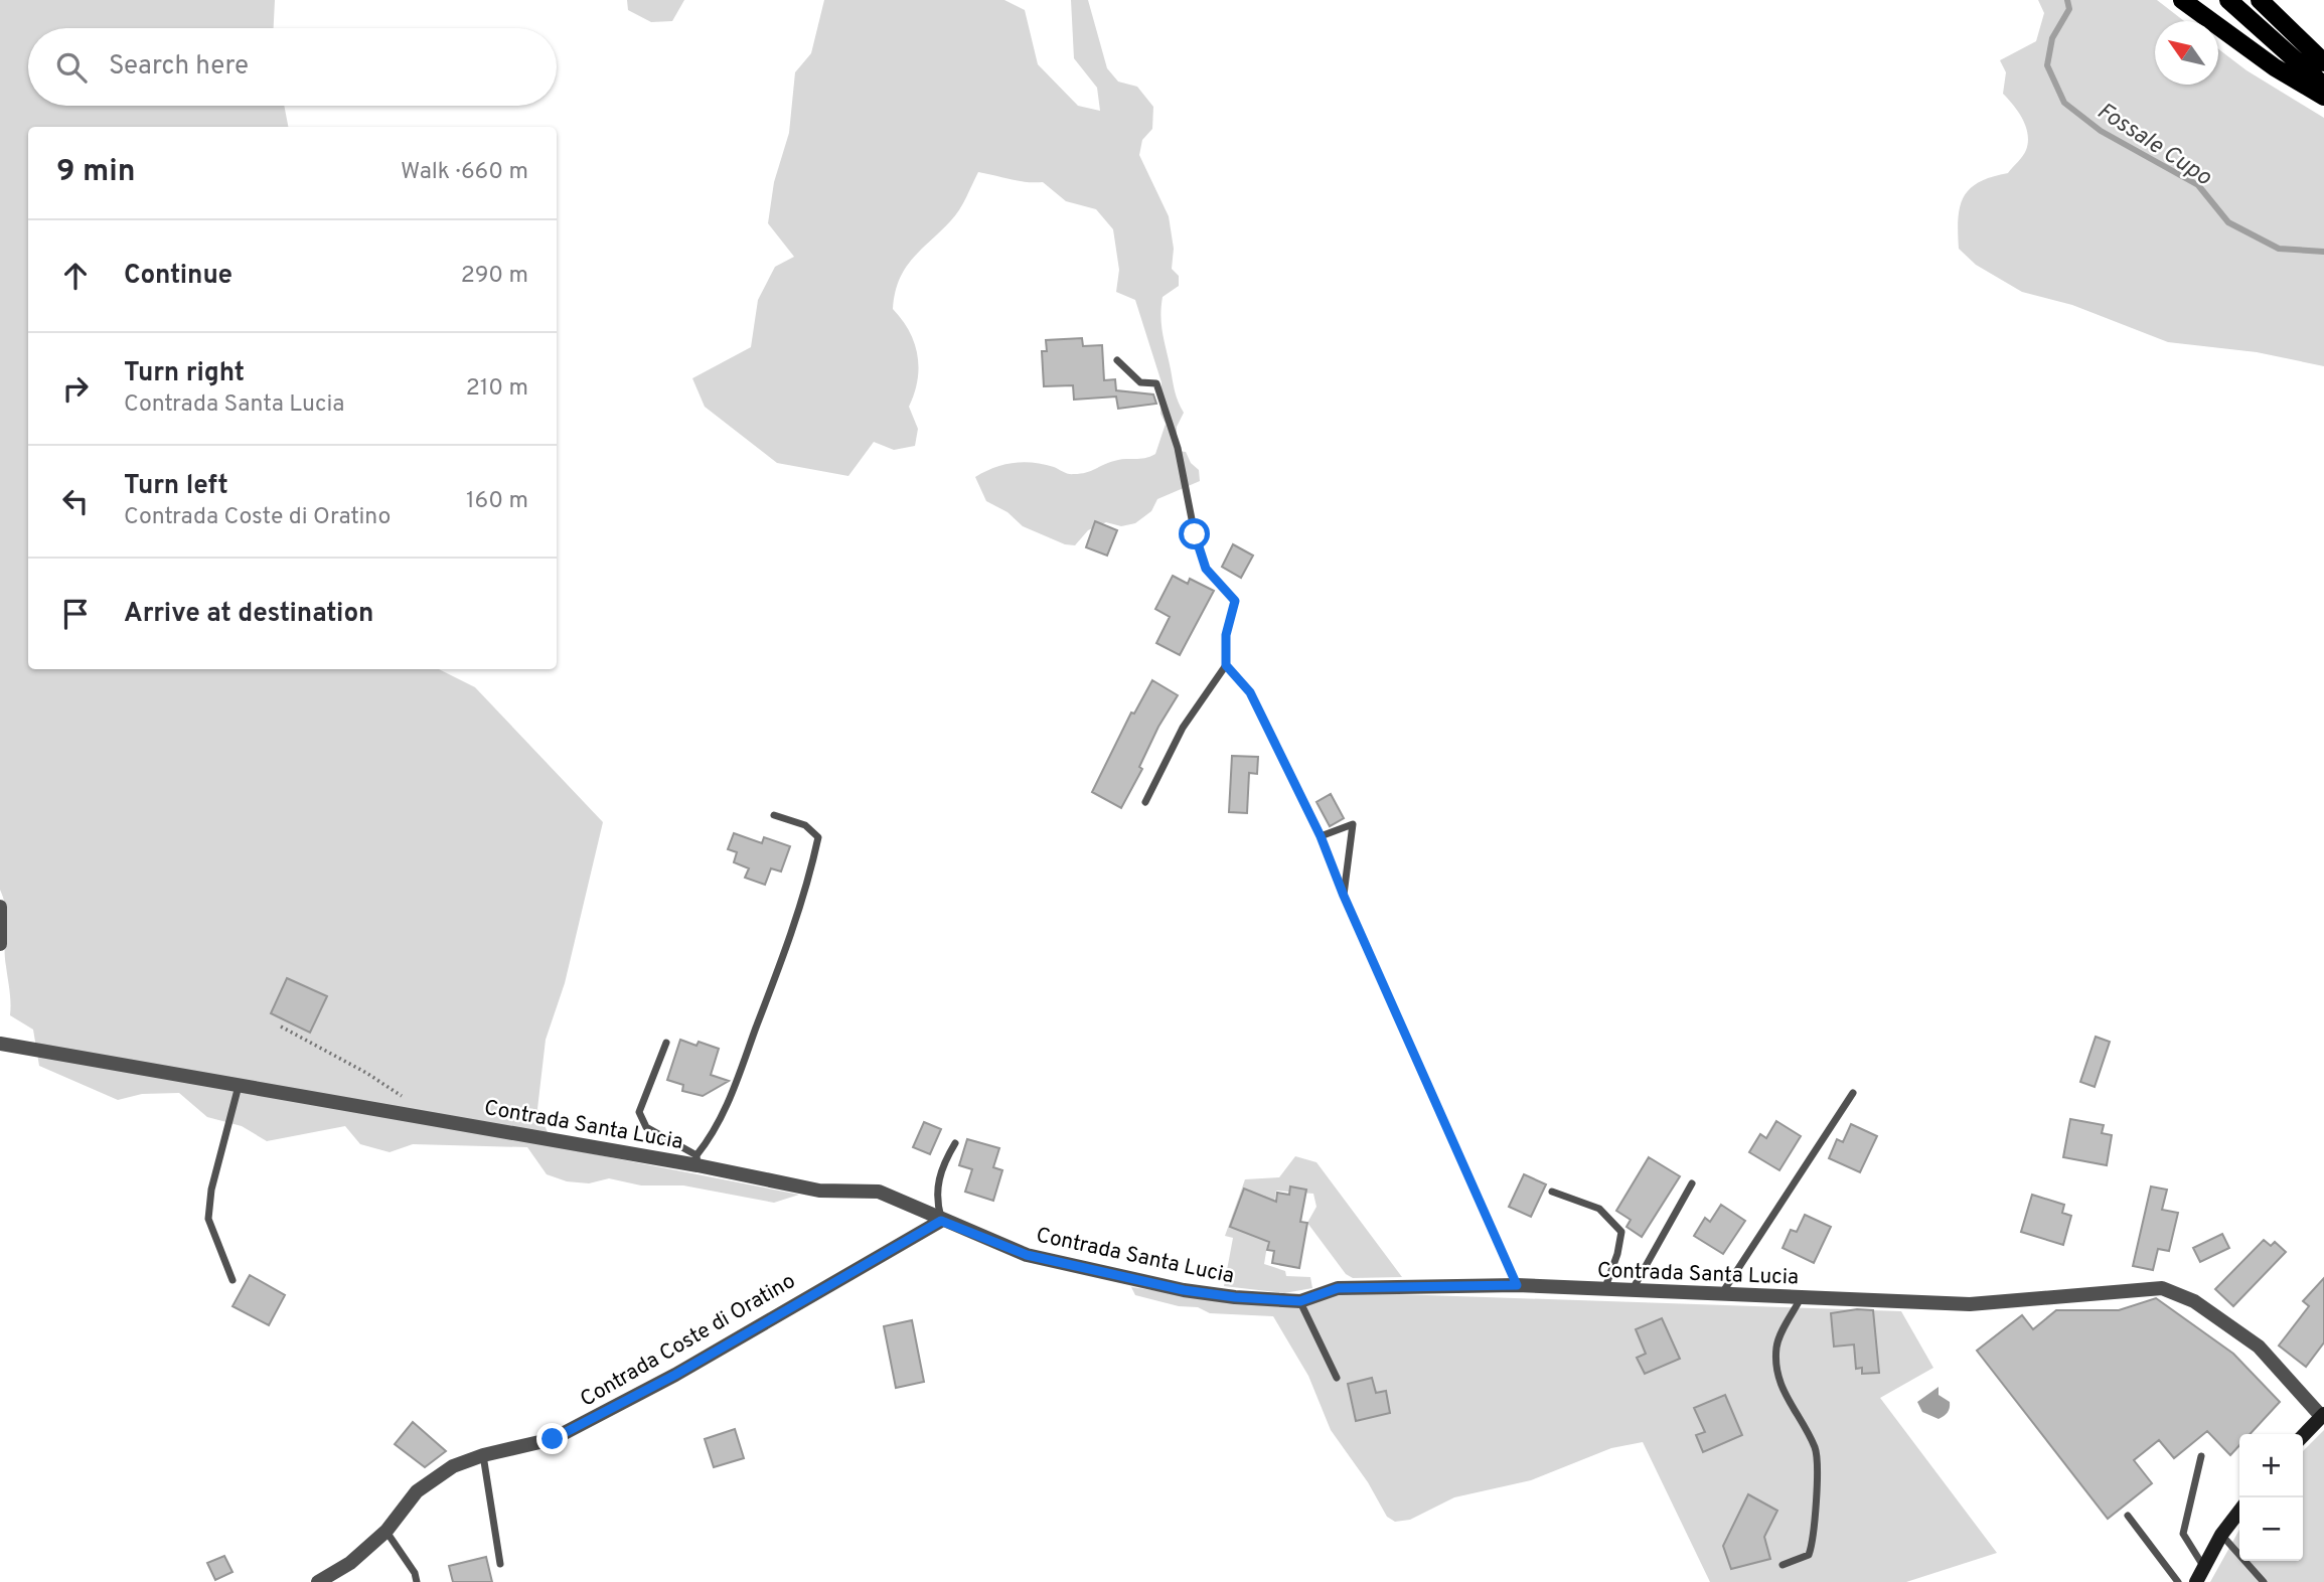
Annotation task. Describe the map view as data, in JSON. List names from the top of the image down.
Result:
{
  "streets": {
    "street": ["Contrada Santa Lucia", "Contrada Coste di Oratino"]
  },
  "crossings": [
    ["Contrada Santa Lucia", "Contrada Coste di Oratino"]
  ],
  "water": ["Fossale Cupo"],
  "north": "top left",
  "page": {
    "search": "Search here",
    "heading": ["9 min", "Walk · 660 m"],
    "list": [
      ["Continue", "290 m"],
      ["Turn right", "Contrada Santa Lucia", "210 m"],
      ["Turn left", "Contrada Coste di Oratino", "160 m"],
      "Arrive at destination"
    ],
    "map_buttons": ["+", "−"]
  }
}
